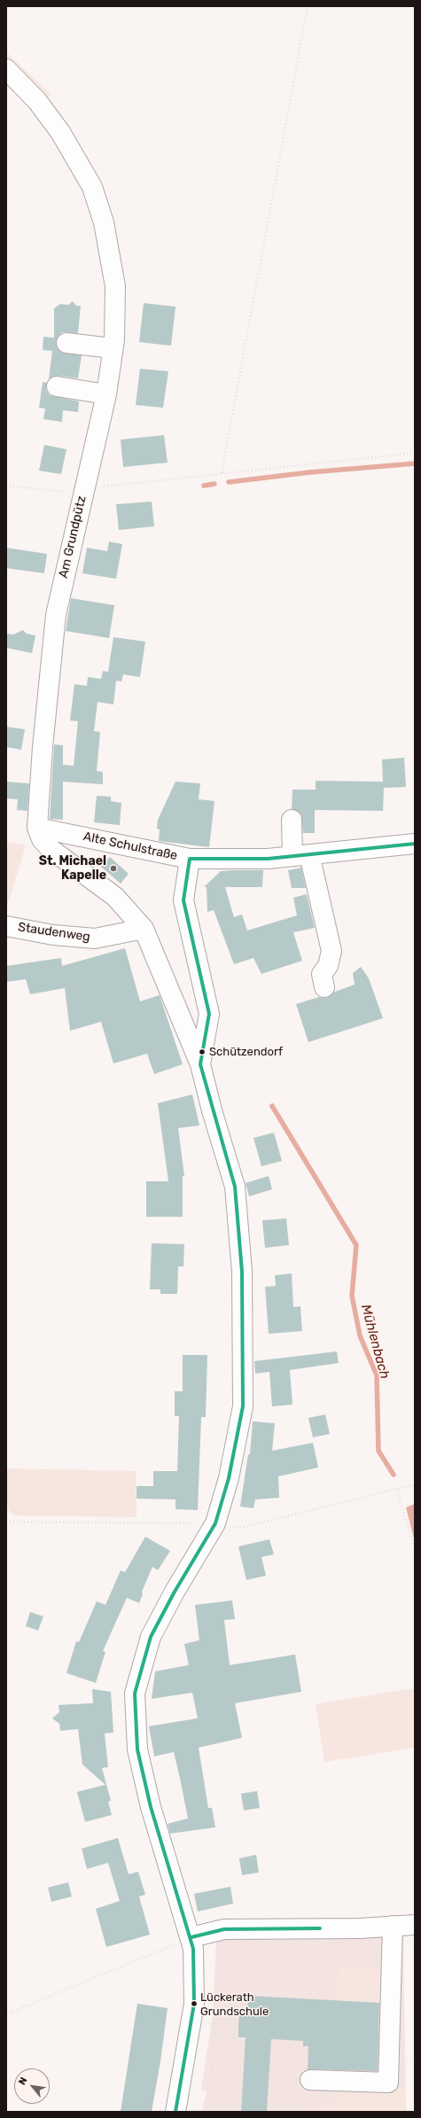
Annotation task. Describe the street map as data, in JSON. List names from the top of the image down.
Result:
{
  "streets": {
    "street": ["Am Grundpütz", "Alte Schulstraße", "Staudenweg"]
  },
  "crossings": [
    ["Am Grundpütz", "Alte Schulstraße"]
  ],
  "water": ["Mühlenbach"],
  "places": ["St. Michael Kapelle", "Schützendorf", "Lückerath Grundschule"],
  "north": "top left"
}
